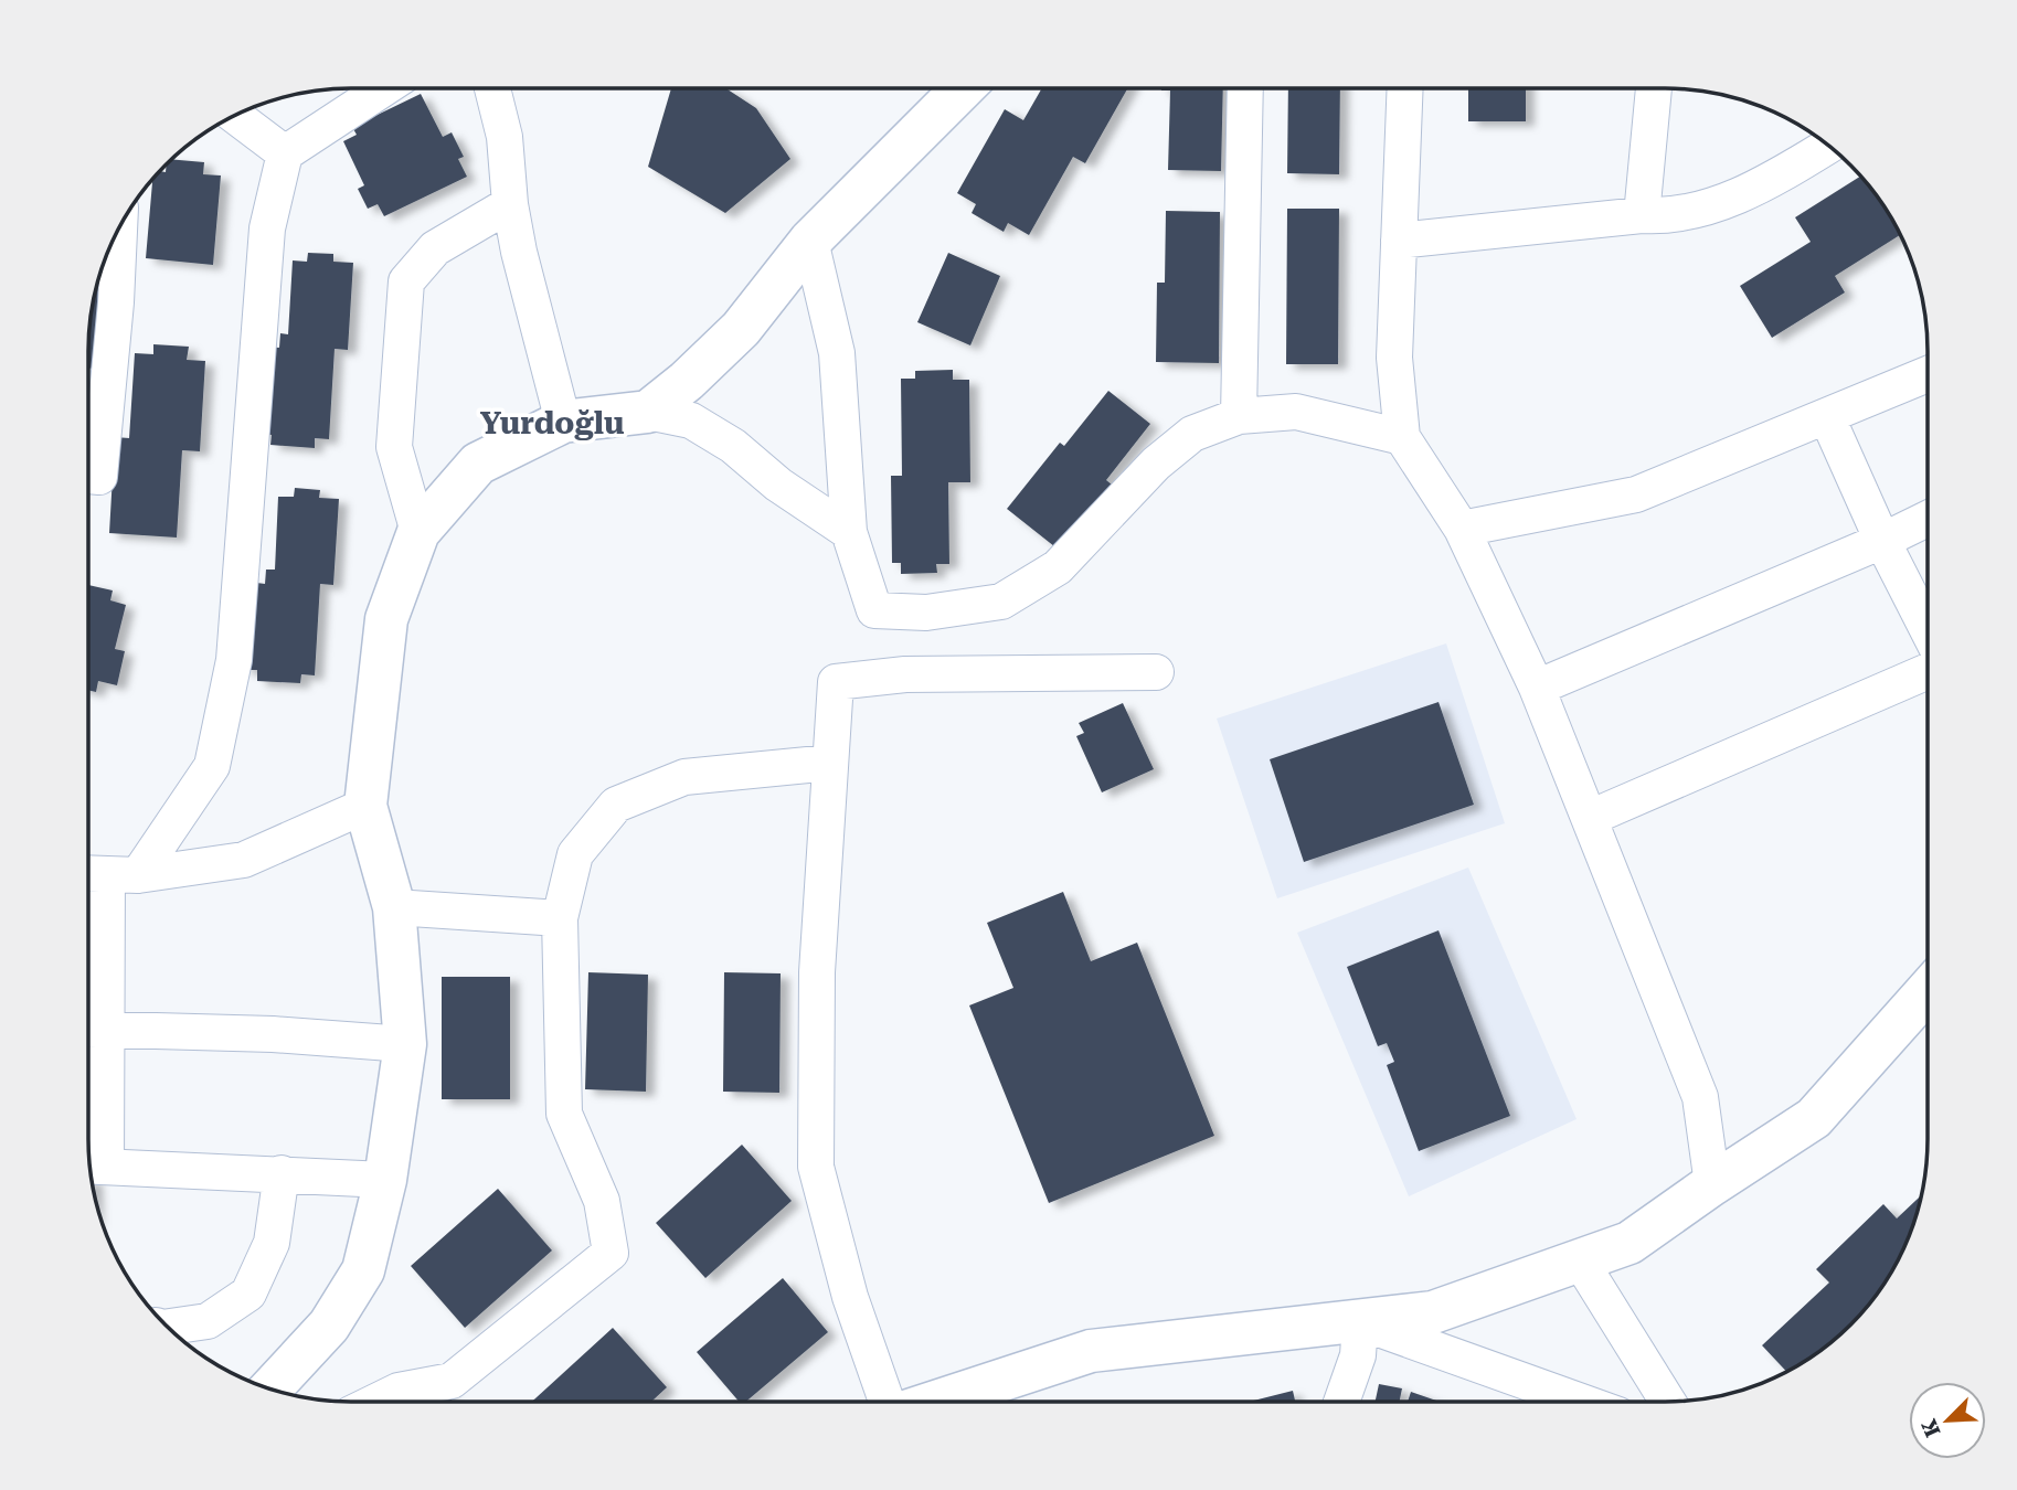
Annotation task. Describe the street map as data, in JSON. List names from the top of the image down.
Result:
{
  "districts": ["Yurdoğlu"],
  "north": "bottom left"
}
